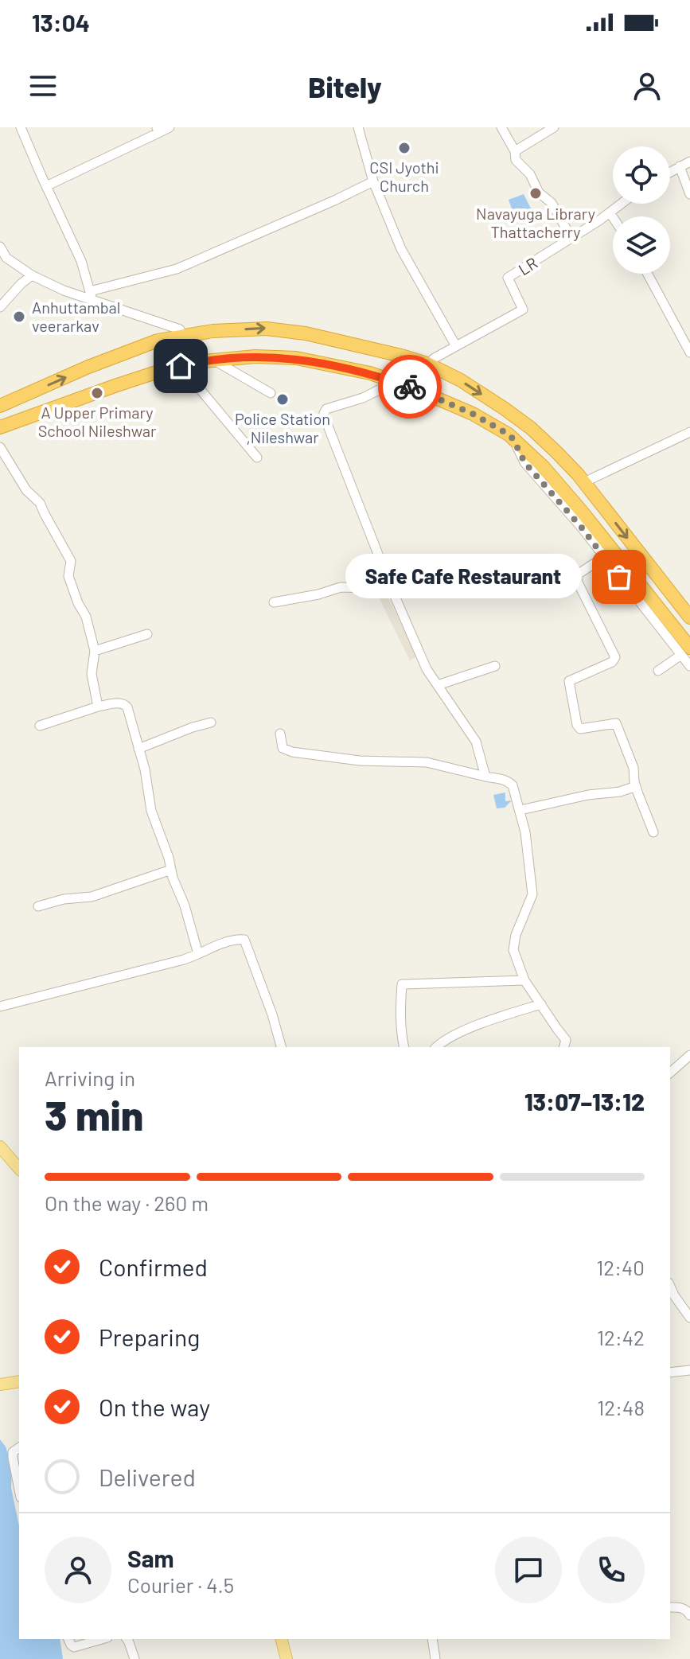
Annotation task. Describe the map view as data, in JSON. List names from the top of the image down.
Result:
{
  "streets": {
    "street": ["LR"]
  },
  "places": [
    "CSI Jyothi Church",
    "Navayuga Library Thattacherry",
    "Anhuttambal veerarkav",
    "A Upper Primary School Nileshwar",
    "Police Station ,Nileshwar",
    "Safe Cafe Restaurant"
  ],
  "page": {
    "status": "13:04",
    "header": "Bitely",
    "bubble": "Safe Cafe Restaurant",
    "heading": ["3 min", "Arriving in", "13:07–13:12"],
    "panel": ["Sam", "Courier · 4.5"],
    "bar": "On the way · 260 m",
    "list": [
      ["Confirmed", "12:40"],
      ["Preparing", "12:42"],
      ["On the way", "12:48"],
      "Delivered"
    ]
  }
}
